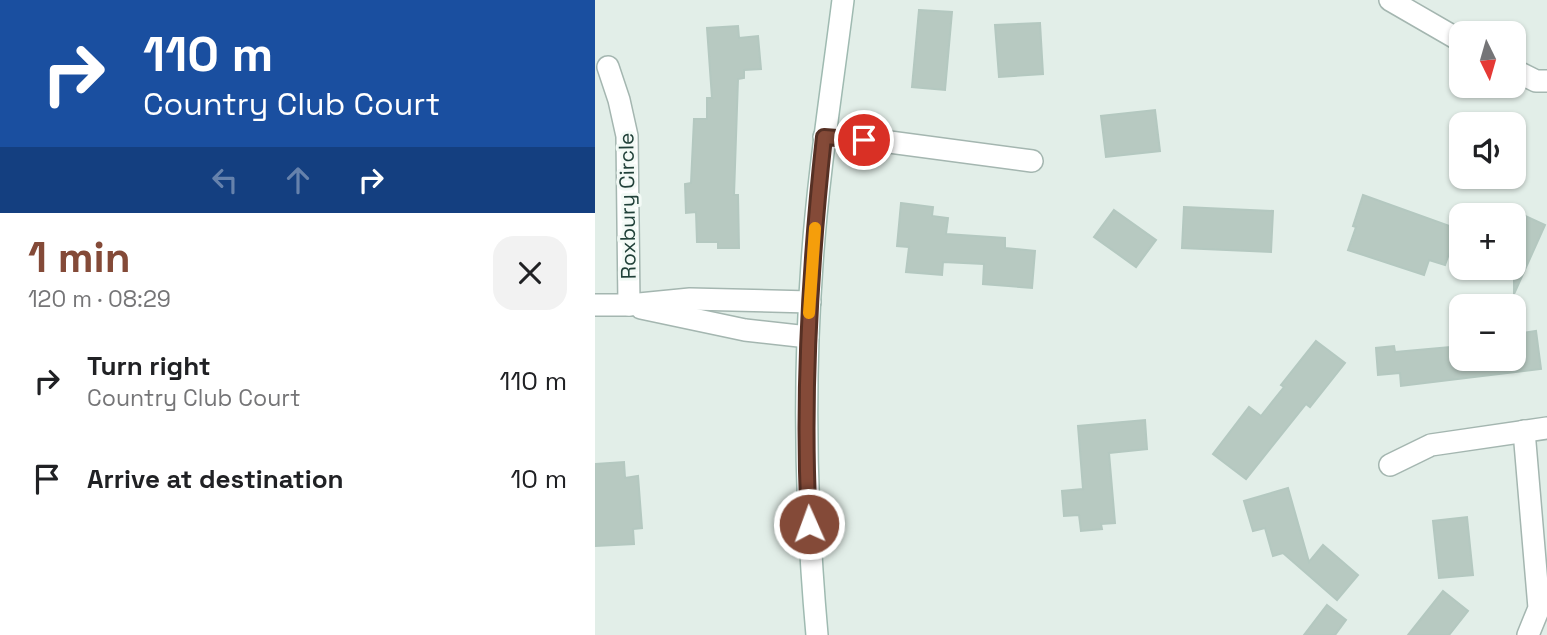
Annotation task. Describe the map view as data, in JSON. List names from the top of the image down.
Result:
{
  "streets": {
    "street": ["Roxbury Circle"]
  },
  "north": "bottom",
  "page": {
    "turn": ["110 m", "Country Club Court"],
    "map_buttons": ["+", "−"],
    "heading": ["1 min", "120 m · 08:29"],
    "list": [
      {
        "name": "Turn right",
        "note": "Country Club Court",
        "value": "110 m"
      },
      {
        "name": "Arrive at destination",
        "value": "10 m"
      }
    ]
  }
}
